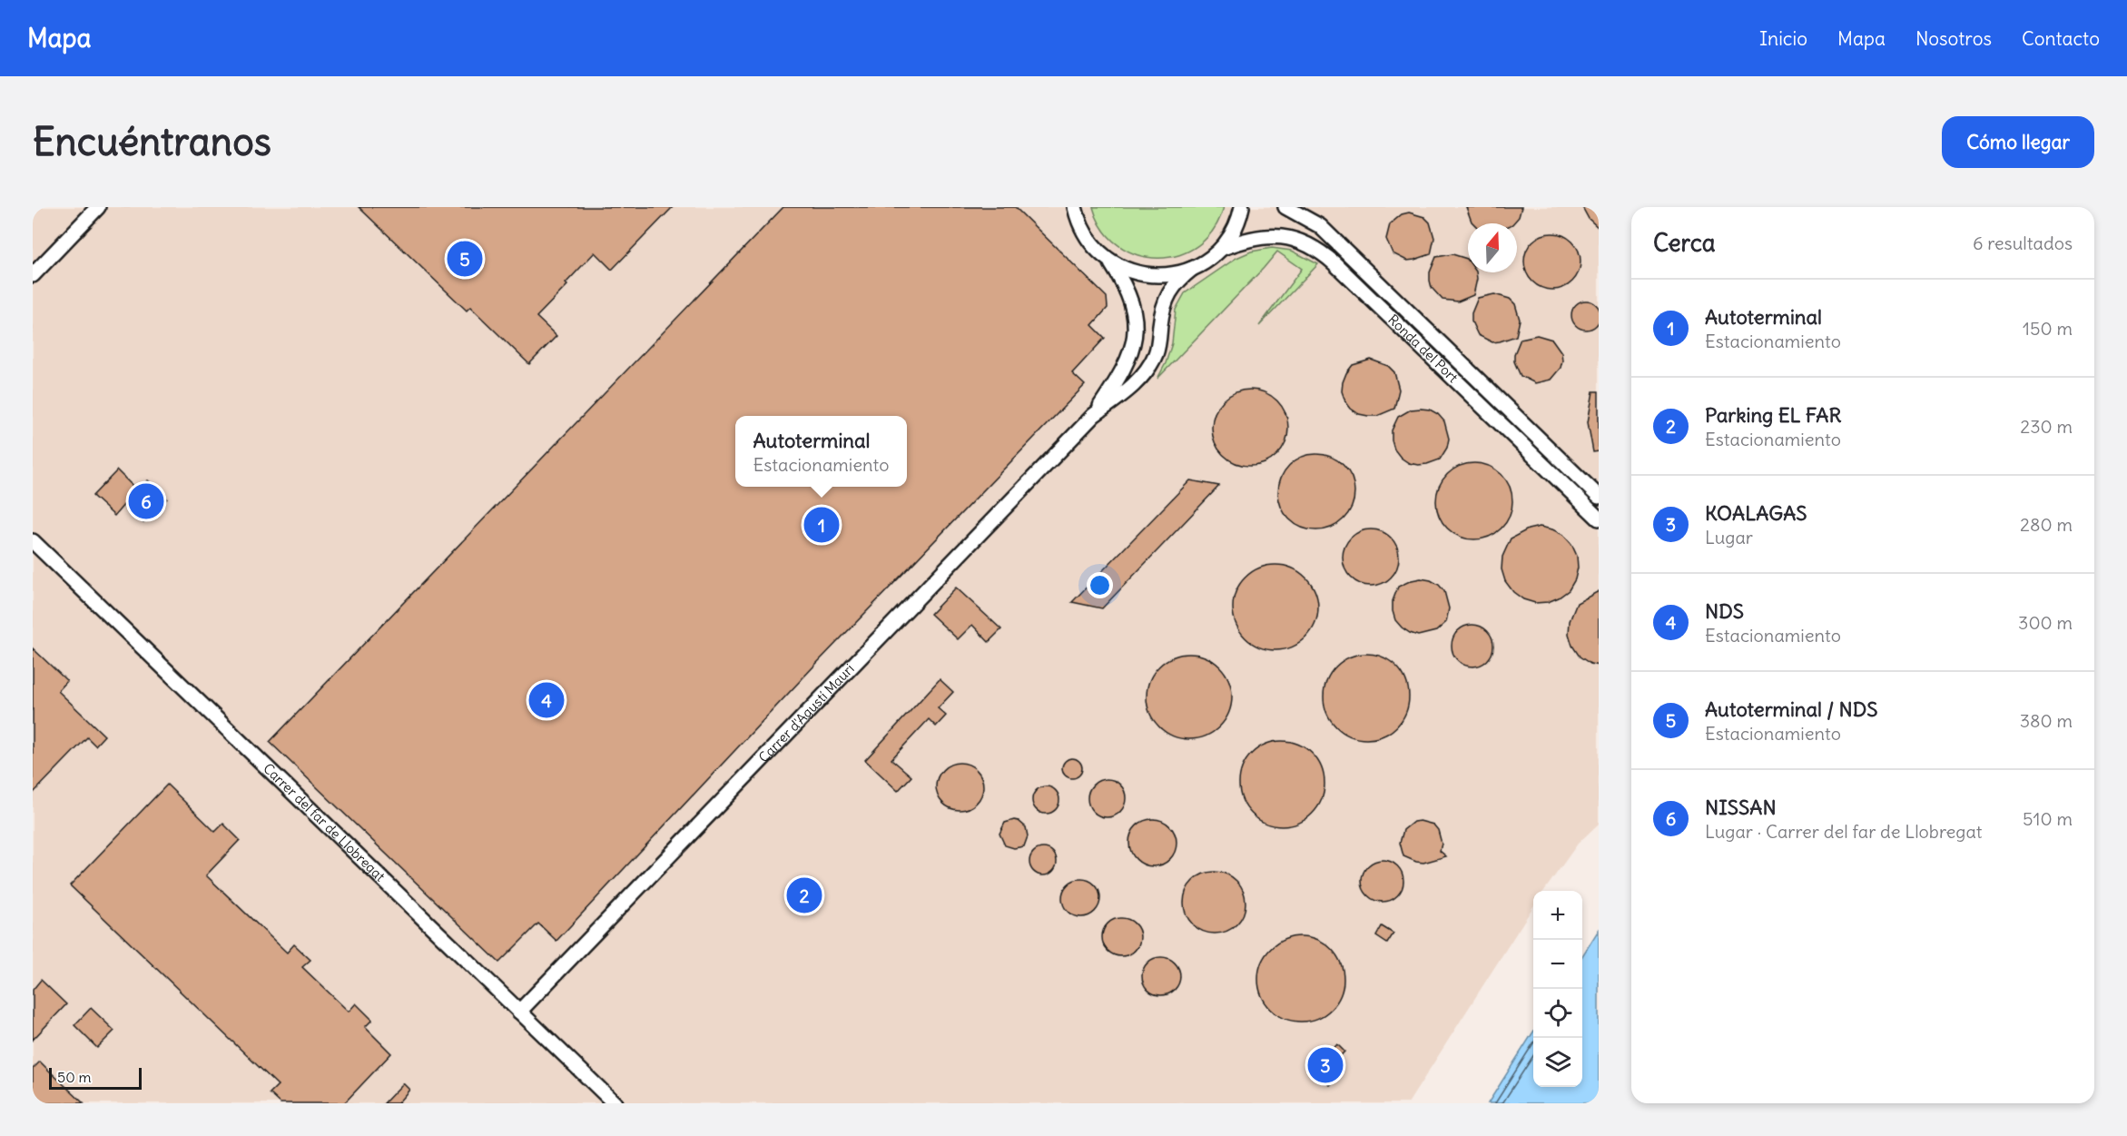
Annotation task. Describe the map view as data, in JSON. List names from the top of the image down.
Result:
{
  "streets": {
    "street": ["Ronda del Port", "Carrer d'Agustí Mauri", "Carrer del far de Llobregat"]
  },
  "crossings": [
    ["Carrer d'Agustí Mauri", "Carrer del far de Llobregat"]
  ],
  "scale_bar": "50 m",
  "north": "top",
  "page": {
    "header": "Mapa",
    "nav": [
      "Inicio",
      "Mapa",
      "Nosotros",
      "Contacto"
    ],
    "buttons": "Cómo llegar",
    "title": "Encuéntranos",
    "heading": ["Cerca", "6 resultados"],
    "pins": [
      "5",
      "6",
      "1",
      "4",
      "2",
      "3"
    ],
    "list": [
      {
        "mark": "1",
        "name": "Autoterminal",
        "note": "Estacionamiento",
        "value": "150 m"
      },
      {
        "mark": "2",
        "name": "Parking EL FAR",
        "note": "Estacionamiento",
        "value": "230 m"
      },
      {
        "mark": "3",
        "name": "KOALAGAS",
        "note": "Lugar",
        "value": "280 m"
      },
      {
        "mark": "4",
        "name": "NDS",
        "note": "Estacionamiento",
        "value": "300 m"
      },
      {
        "mark": "5",
        "name": "Autoterminal / NDS",
        "note": "Estacionamiento",
        "value": "380 m"
      },
      {
        "mark": "6",
        "name": "NISSAN",
        "note": "Lugar · Carrer del far de Llobregat",
        "value": "510 m"
      }
    ],
    "popup": ["Autoterminal", "Estacionamiento"],
    "map_buttons": ["+", "−"],
    "scale": "50 m"
  }
}
